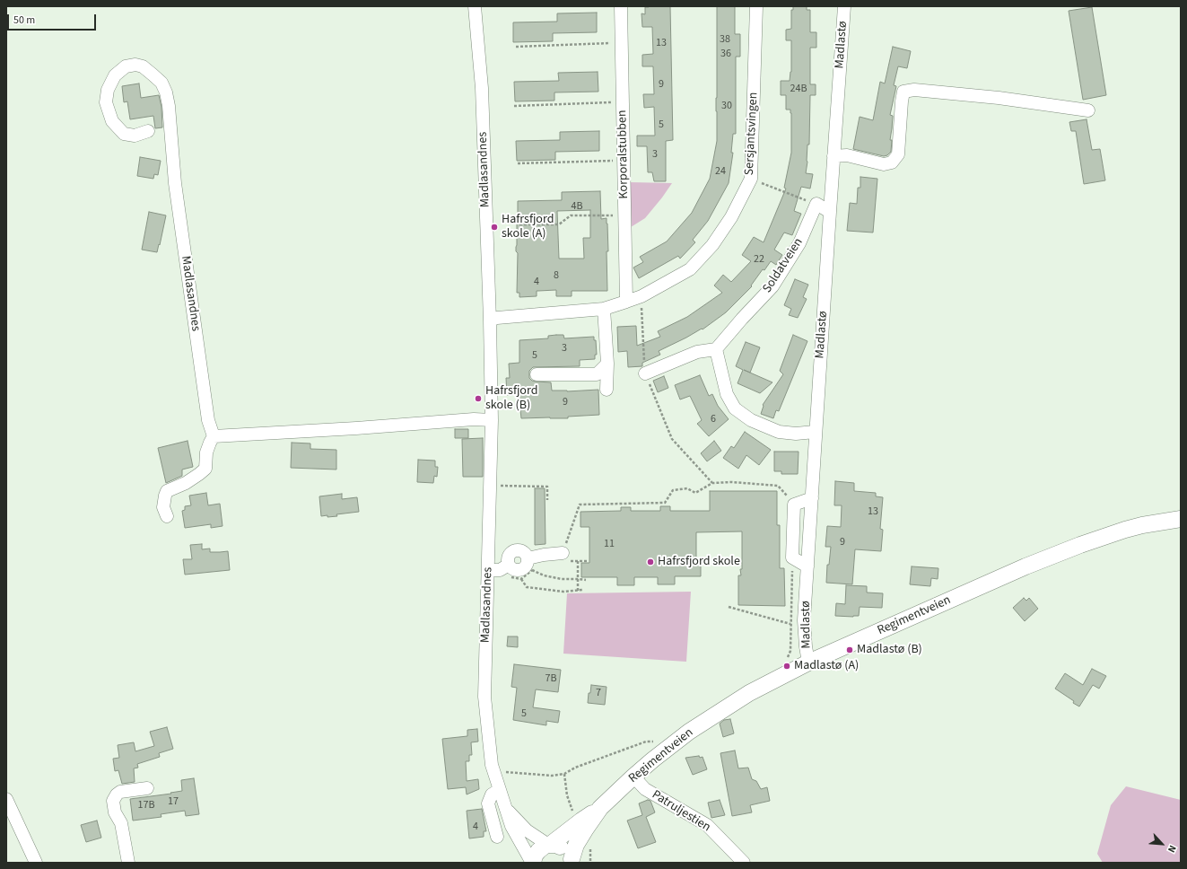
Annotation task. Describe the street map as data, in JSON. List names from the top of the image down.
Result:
{
  "streets": {
    "main road": ["Regimentveien"],
    "street": [
      "Madlastø",
      "Sersjantsvingen",
      "Korporalstubben",
      "Madlasandnes",
      "Soldatveien",
      "Patruljestien"
    ]
  },
  "crossings": [
    ["Madlastø", "Regimentveien"],
    ["Sersjantsvingen", "Korporalstubben"],
    ["Sersjantsvingen", "Madlasandnes"],
    ["Madlasandnes", "Regimentveien"],
    ["Regimentveien", "Patruljestien"]
  ],
  "places": [
    "Hafrsfjord skole (A)",
    "Hafrsfjord skole (B)",
    "Hafrsfjord skole",
    "Madlastø (B)",
    "Madlastø (A)"
  ],
  "house_numbers": [
    "38",
    "13",
    "36",
    "9",
    "24B",
    "30",
    "5",
    "3",
    "24",
    "4B",
    "22",
    "8",
    "4",
    "3",
    "5",
    "9",
    "6",
    "13",
    "9",
    "11",
    "7B",
    "7",
    "5",
    "17",
    "17B",
    "4"
  ],
  "scale_bar": "50 m",
  "north": "bottom right"
}
